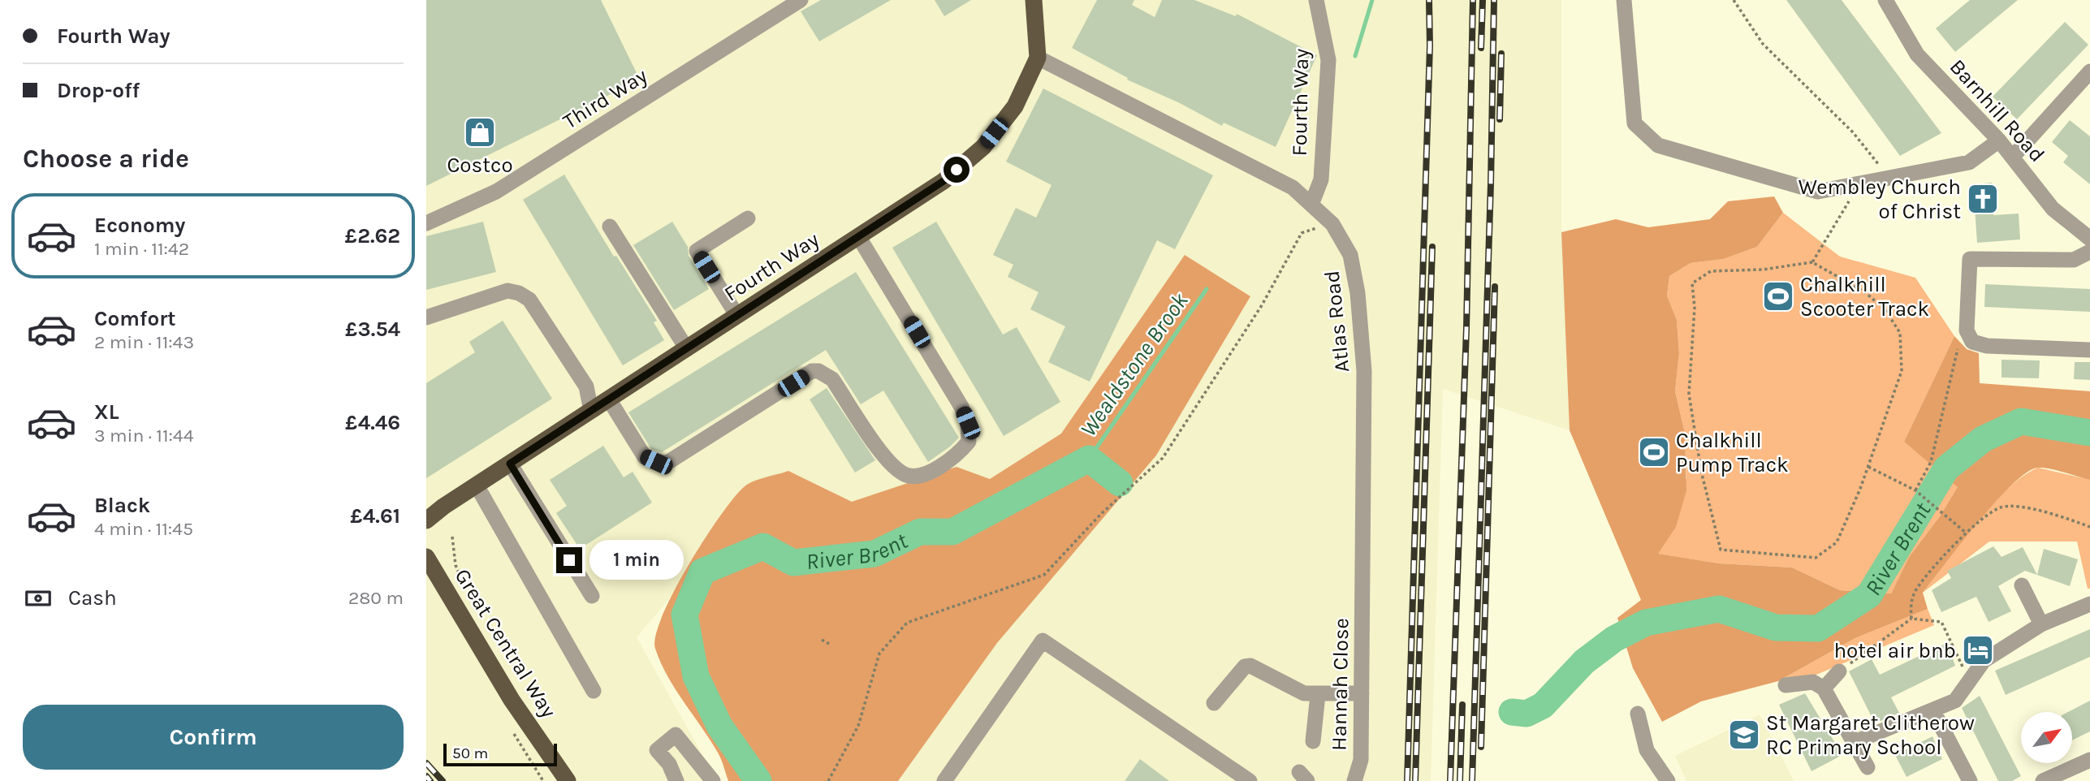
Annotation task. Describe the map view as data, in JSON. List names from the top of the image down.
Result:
{
  "streets": {
    "main road": ["Fourth Way", "Great Central Way"],
    "street": [
      "Third Way",
      "Barnhill Road",
      "Atlas Road",
      "Hannah Close"
    ]
  },
  "crossings": [
    ["Fourth Way", "Atlas Road"],
    ["Atlas Road", "Hannah Close"]
  ],
  "water": ["Wealdstone Brook", "River Brent"],
  "places": {
    "shop": ["Costco"],
    "church": ["Wembley Church of Christ"],
    "sports": ["Chalkhill Scooter Track", "Chalkhill Pump Track"],
    "hotel": ["hotel air bnb"],
    "school or university": ["St Margaret Clitherow RC Primary School"]
  },
  "scale_bar": "50 m",
  "north": "top right",
  "page": {
    "banner": ["Fourth Way", "Drop-off"],
    "heading": "Choose a ride",
    "list": [
      {
        "name": "Economy",
        "note": "1 min · 11:42",
        "value": "£2.62"
      },
      {
        "name": "Comfort",
        "note": "2 min · 11:43",
        "value": "£3.54"
      },
      {
        "name": "XL",
        "note": "3 min · 11:44",
        "value": "£4.46"
      },
      {
        "name": "Black",
        "note": "4 min · 11:45",
        "value": "£4.61"
      }
    ],
    "bubble": "1 min",
    "pay": ["Cash", "280 m"],
    "buttons": "Confirm",
    "scale": "50 m"
  }
}
